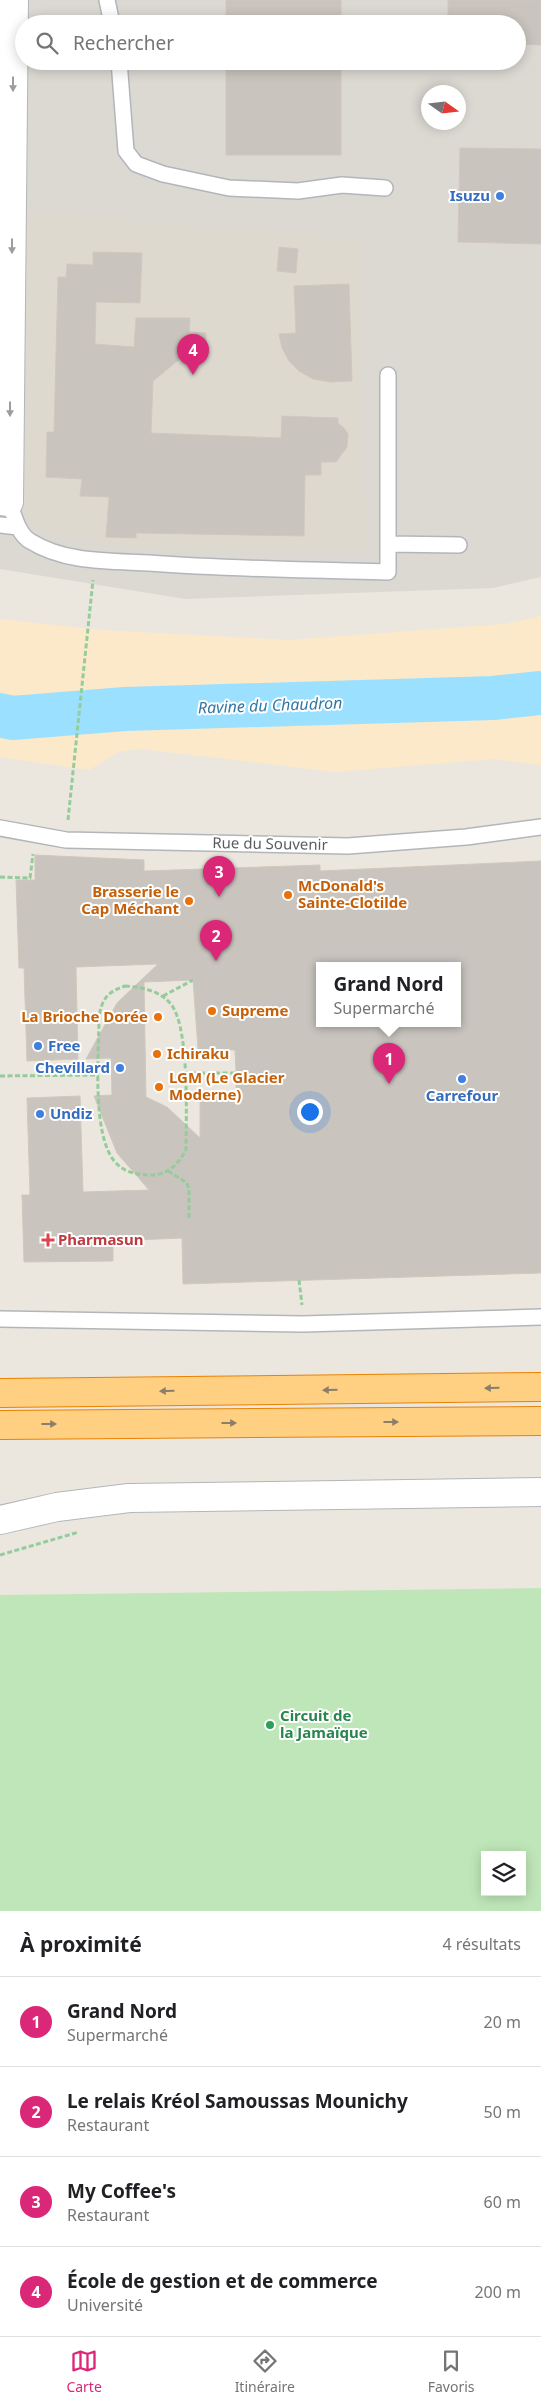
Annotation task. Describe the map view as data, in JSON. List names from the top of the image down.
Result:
{
  "streets": {
    "lane": ["Rue du Souvenir"]
  },
  "water": ["Ravine du Chaudron"],
  "places": {
    "other": [
      "Isuzu",
      "McDonald's Sainte-Clotilde",
      "Brasserie le Cap Méchant",
      "Supreme",
      "La Brioche Dorée",
      "Free",
      "Ichiraku",
      "Chevillard",
      "Carrefour",
      "LGM (Le Glacier Moderne)",
      "Undiz",
      "Circuit de la Jamaïque"
    ],
    "health": ["Pharmasun"]
  },
  "north": "right",
  "page": {
    "search": "Rechercher",
    "pins": [
      "4",
      "3",
      "2",
      "1"
    ],
    "popup": ["Grand Nord", "Supermarché"],
    "heading": ["À proximité", "4 résultats"],
    "list": [
      {
        "mark": "1",
        "name": "Grand Nord",
        "note": "Supermarché",
        "value": "20 m"
      },
      {
        "mark": "2",
        "name": "Le relais Kréol Samoussas Mounichy",
        "note": "Restaurant",
        "value": "50 m"
      },
      {
        "mark": "3",
        "name": "My Coffee's",
        "note": "Restaurant",
        "value": "60 m"
      },
      {
        "mark": "4",
        "name": "École de gestion et de commerce",
        "note": "Université",
        "value": "200 m"
      }
    ],
    "nav": ["Carte", "Itinéraire", "Favoris"]
  }
}
